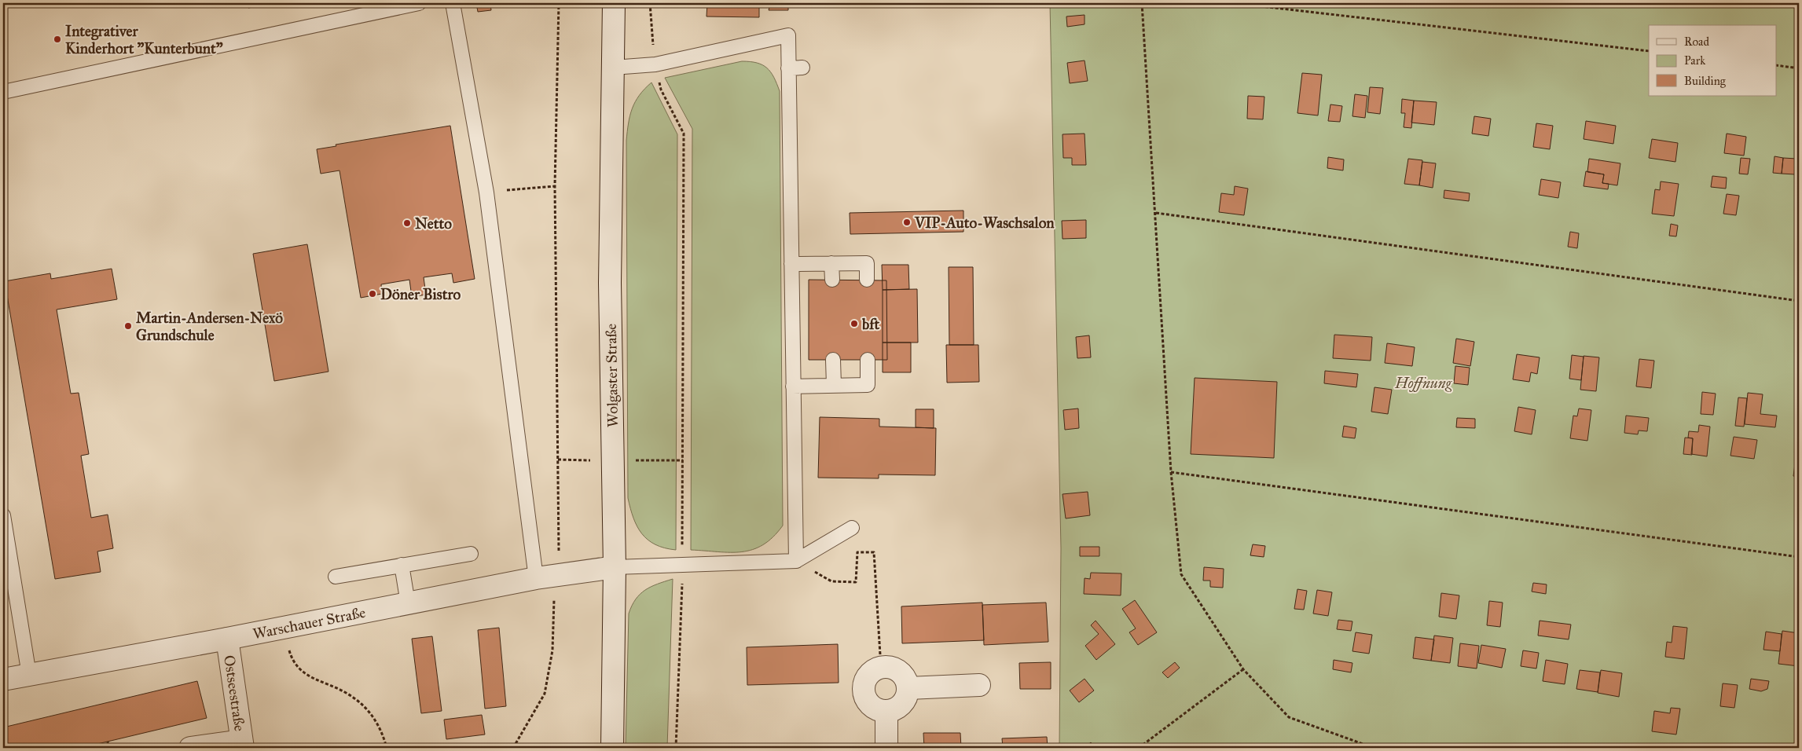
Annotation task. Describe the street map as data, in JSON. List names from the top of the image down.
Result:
{
  "streets": {
    "street": ["Wolgaster Straße", "Warschauer Straße", "Ostseestraße"]
  },
  "crossings": [
    ["Wolgaster Straße", "Warschauer Straße"],
    ["Warschauer Straße", "Ostseestraße"]
  ],
  "parks": ["Hoffnung"],
  "places": [
    "Integrativer Kinderhort \"Kunterbunt\"",
    "VIP-Auto-Waschsalon",
    "Netto",
    "Döner Bistro",
    "bft",
    "Martin-Andersen-Nexö Grundschule"
  ],
  "legend": ["Road", "Park", "Building"]
}
